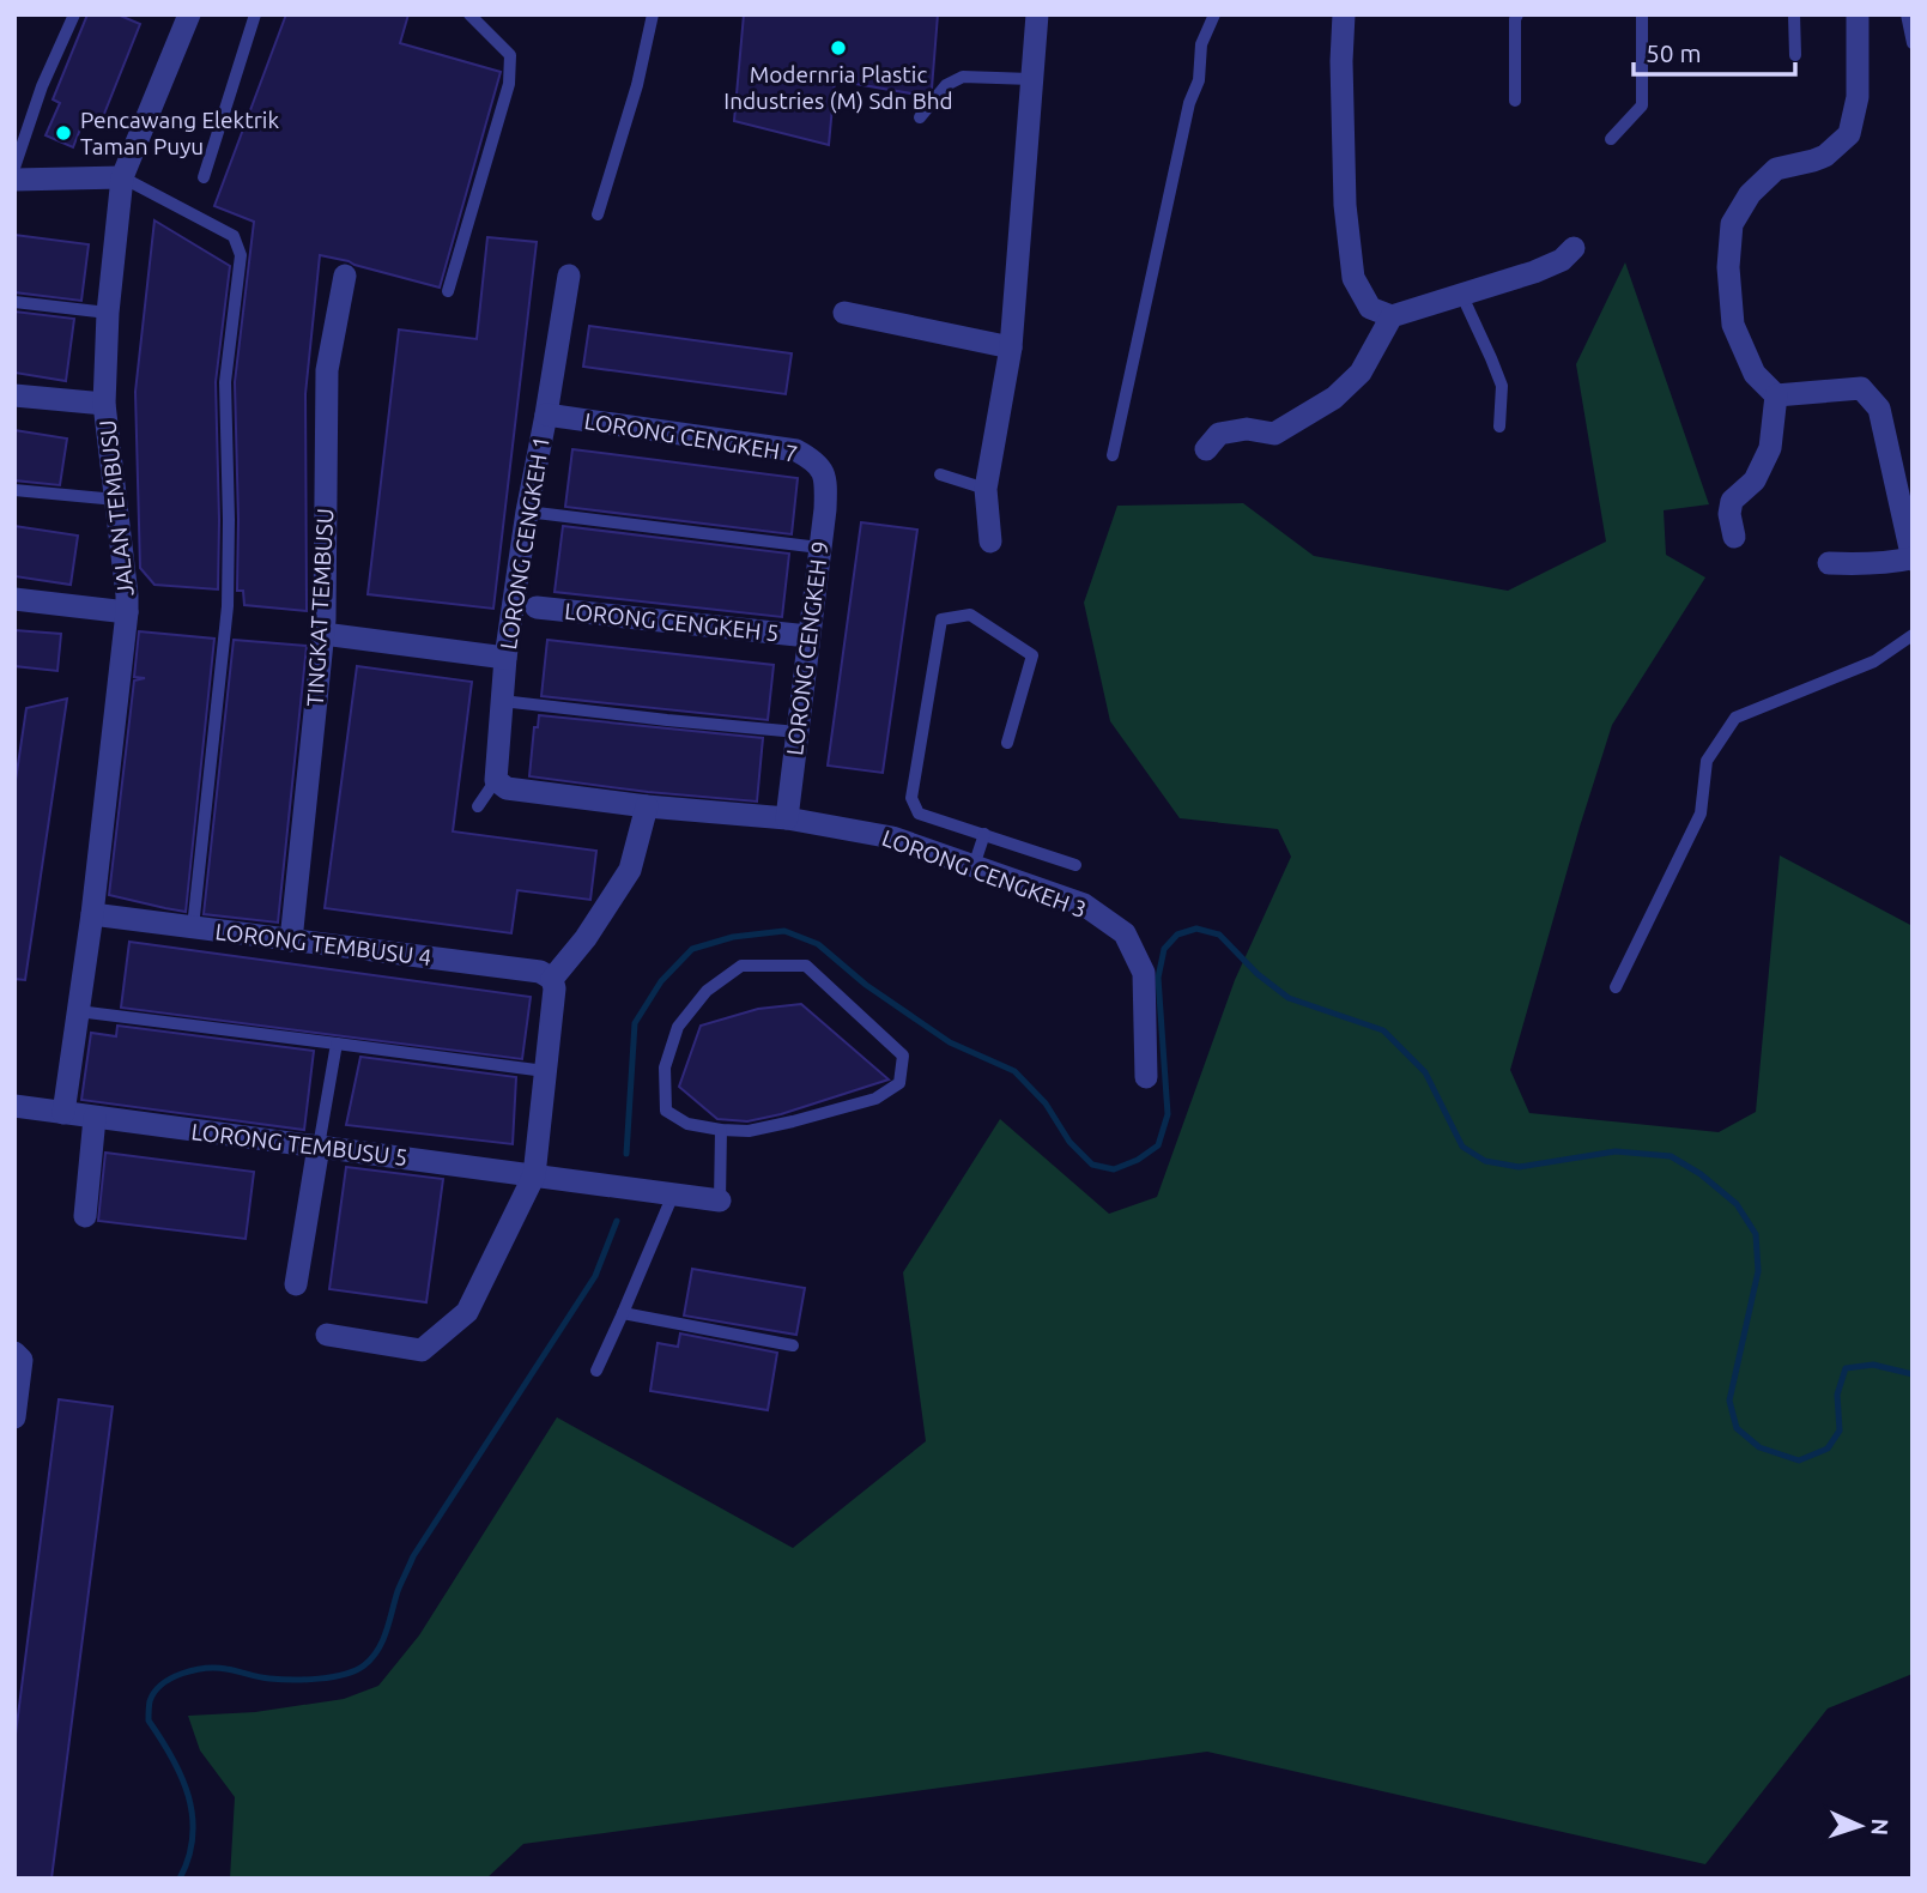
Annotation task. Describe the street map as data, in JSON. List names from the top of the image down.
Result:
{
  "streets": {
    "street": [
      "LORONG CENGKEH 7",
      "JALAN TEMBUSU",
      "LORONG CENGKEH 1",
      "TINGKAT TEMBUSU",
      "LORONG CENGKEH 5",
      "LORONG CENGKEH 9",
      "LORONG CENGKEH 3",
      "LORONG TEMBUSU 4",
      "LORONG TEMBUSU 5"
    ]
  },
  "crossings": [
    ["LORONG CENGKEH 7", "LORONG CENGKEH 1"],
    ["LORONG CENGKEH 7", "LORONG CENGKEH 9"],
    ["JALAN TEMBUSU", "LORONG TEMBUSU 4"],
    ["JALAN TEMBUSU", "LORONG TEMBUSU 5"],
    ["LORONG CENGKEH 1", "LORONG CENGKEH 3"],
    ["TINGKAT TEMBUSU", "LORONG TEMBUSU 4"],
    ["LORONG CENGKEH 5", "LORONG CENGKEH 9"],
    ["LORONG CENGKEH 9", "LORONG CENGKEH 3"]
  ],
  "places": ["Modernria Plastic Industries (M) Sdn Bhd", "Pencawang Elektrik Taman Puyu"],
  "scale_bar": "50 m",
  "north": "right"
}
